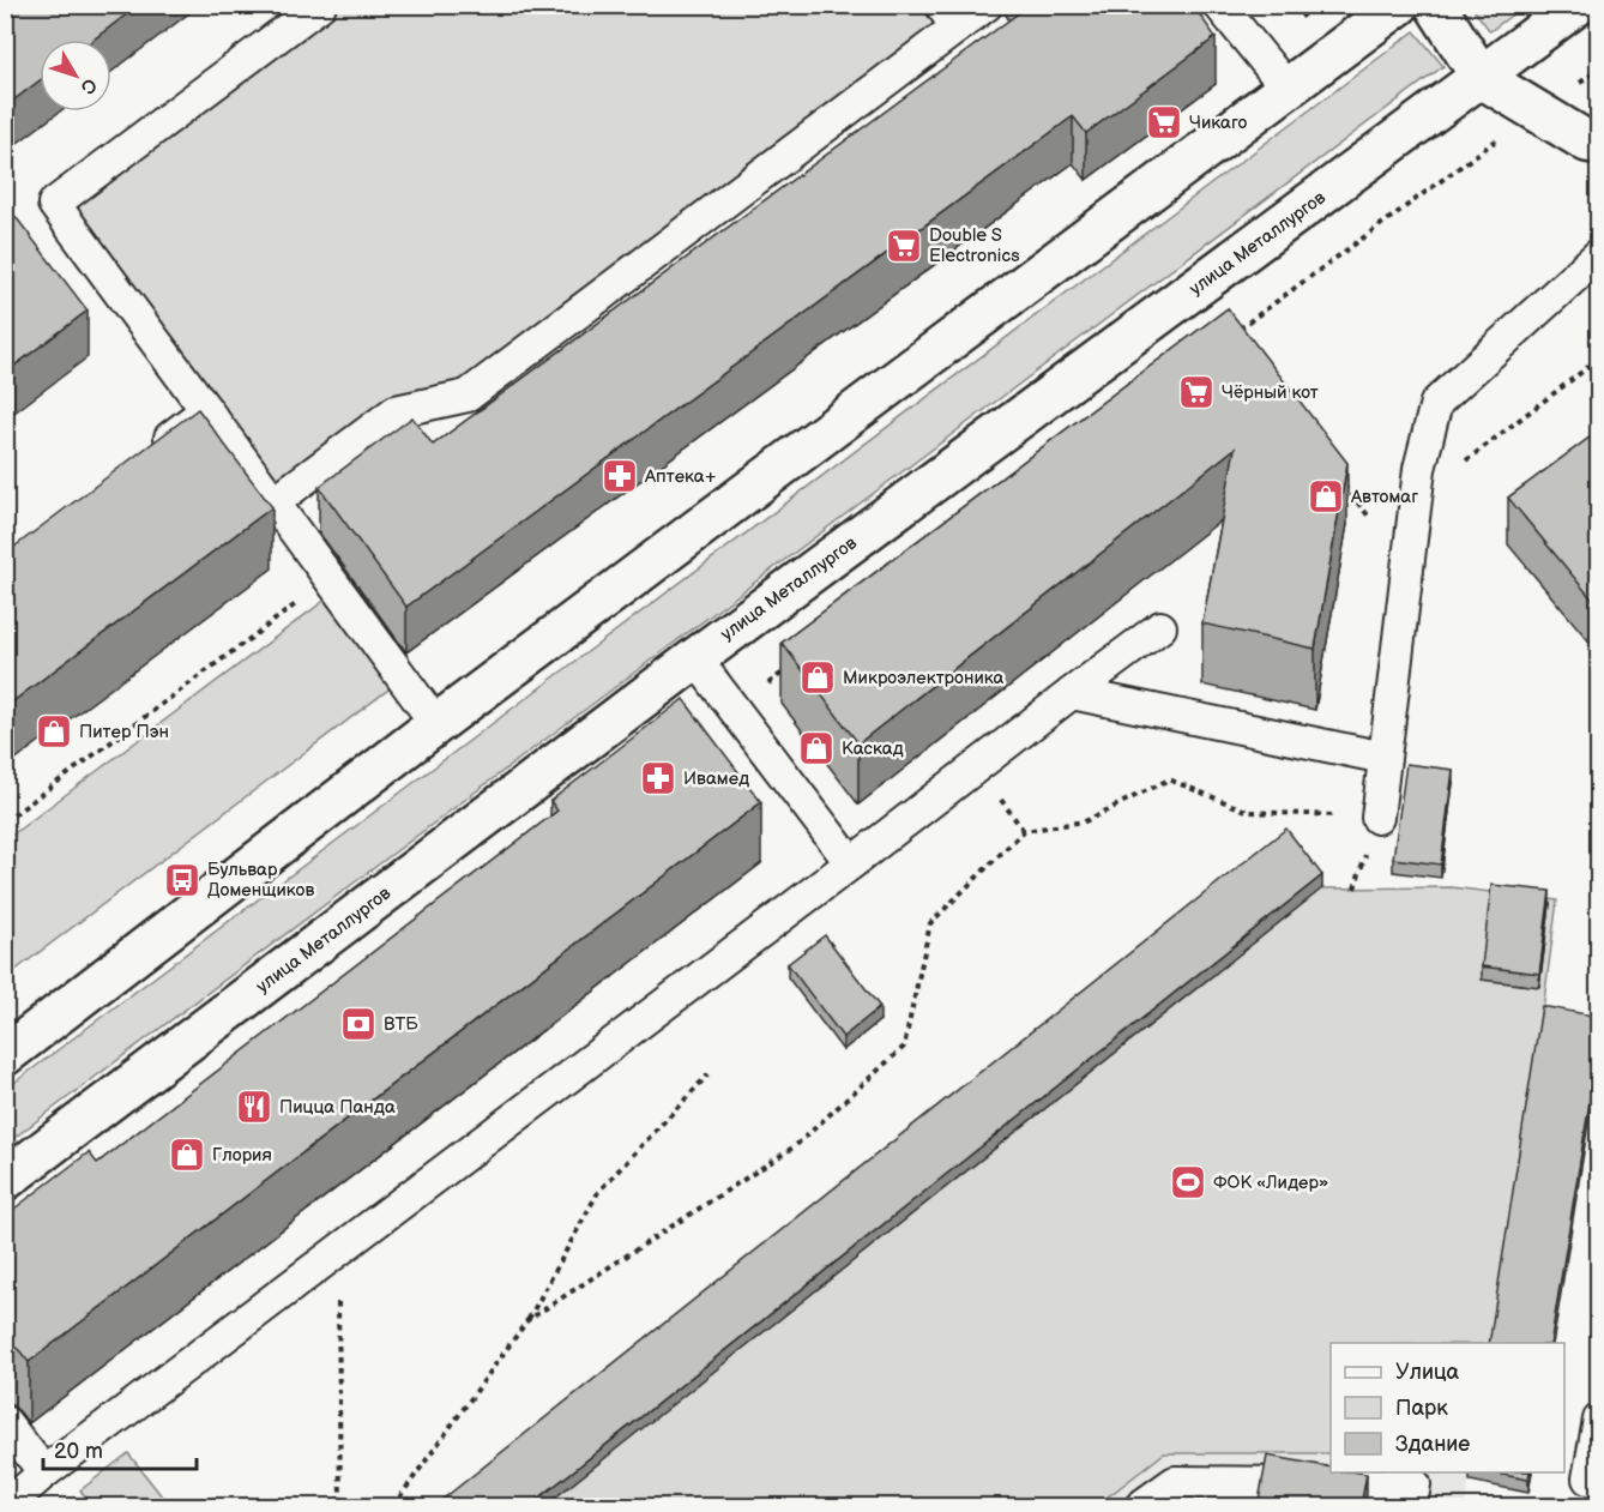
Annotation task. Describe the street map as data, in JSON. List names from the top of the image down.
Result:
{
  "streets": {
    "street": ["улица Металлургов"]
  },
  "places": {
    "supermarket": ["Чикаго", "Double S Electronics", "Чёрный кот"],
    "pharmacy": ["Аптека+", "Ивамед"],
    "shop": [
      "Автомаг",
      "Микроэлектроника",
      "Питер Пэн",
      "Каскад",
      "Глория"
    ],
    "bus stop": ["Бульвар Доменщиков"],
    "bank": ["ВТБ"],
    "restaurant": ["Пицца Панда"],
    "sports": ["ФОК «Лидер»"]
  },
  "legend": ["Улица", "Парк", "Здание"],
  "scale_bar": "20 m",
  "north": "bottom right"
}
